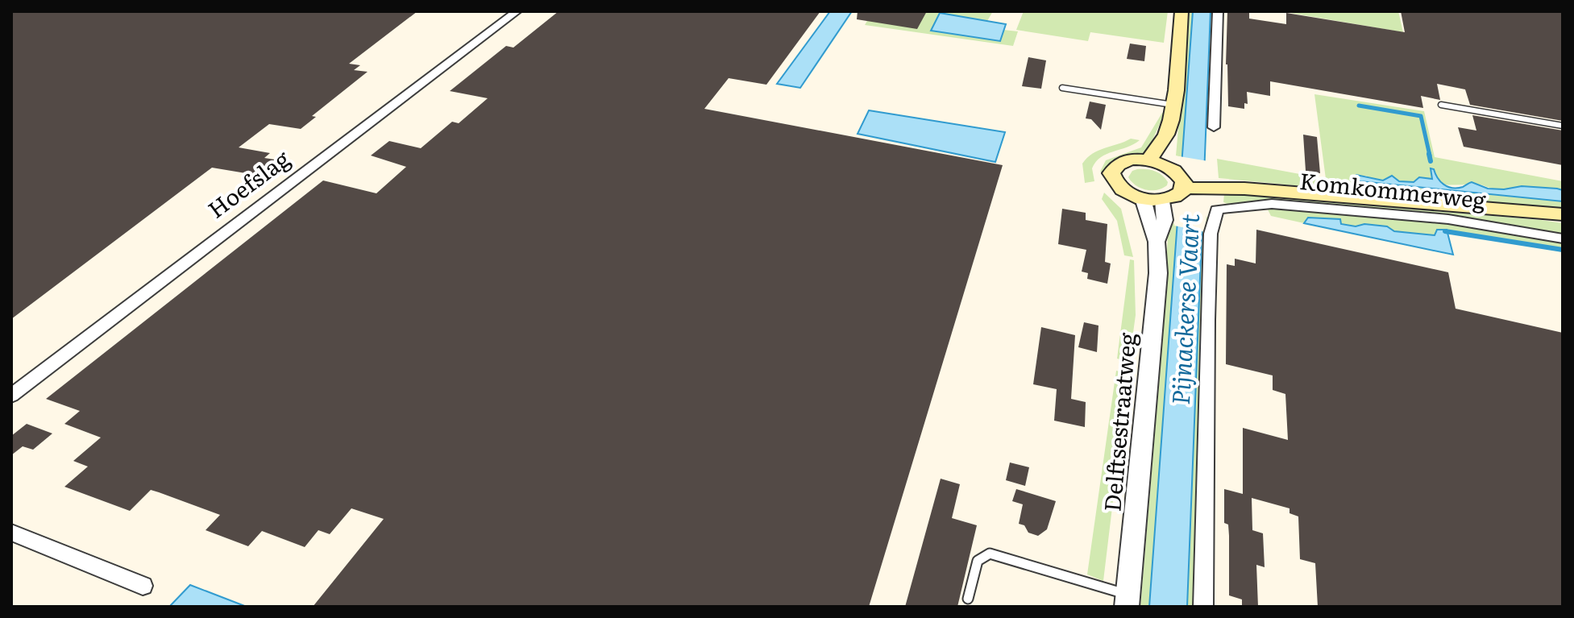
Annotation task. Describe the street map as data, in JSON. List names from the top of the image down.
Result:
{
  "streets": {
    "main road": ["Komkommerweg", "Delftsestraatweg"],
    "street": ["Hoefslag"]
  },
  "crossings": [
    ["Komkommerweg", "Delftsestraatweg"]
  ],
  "water": ["Pijnackerse Vaart"]
}
